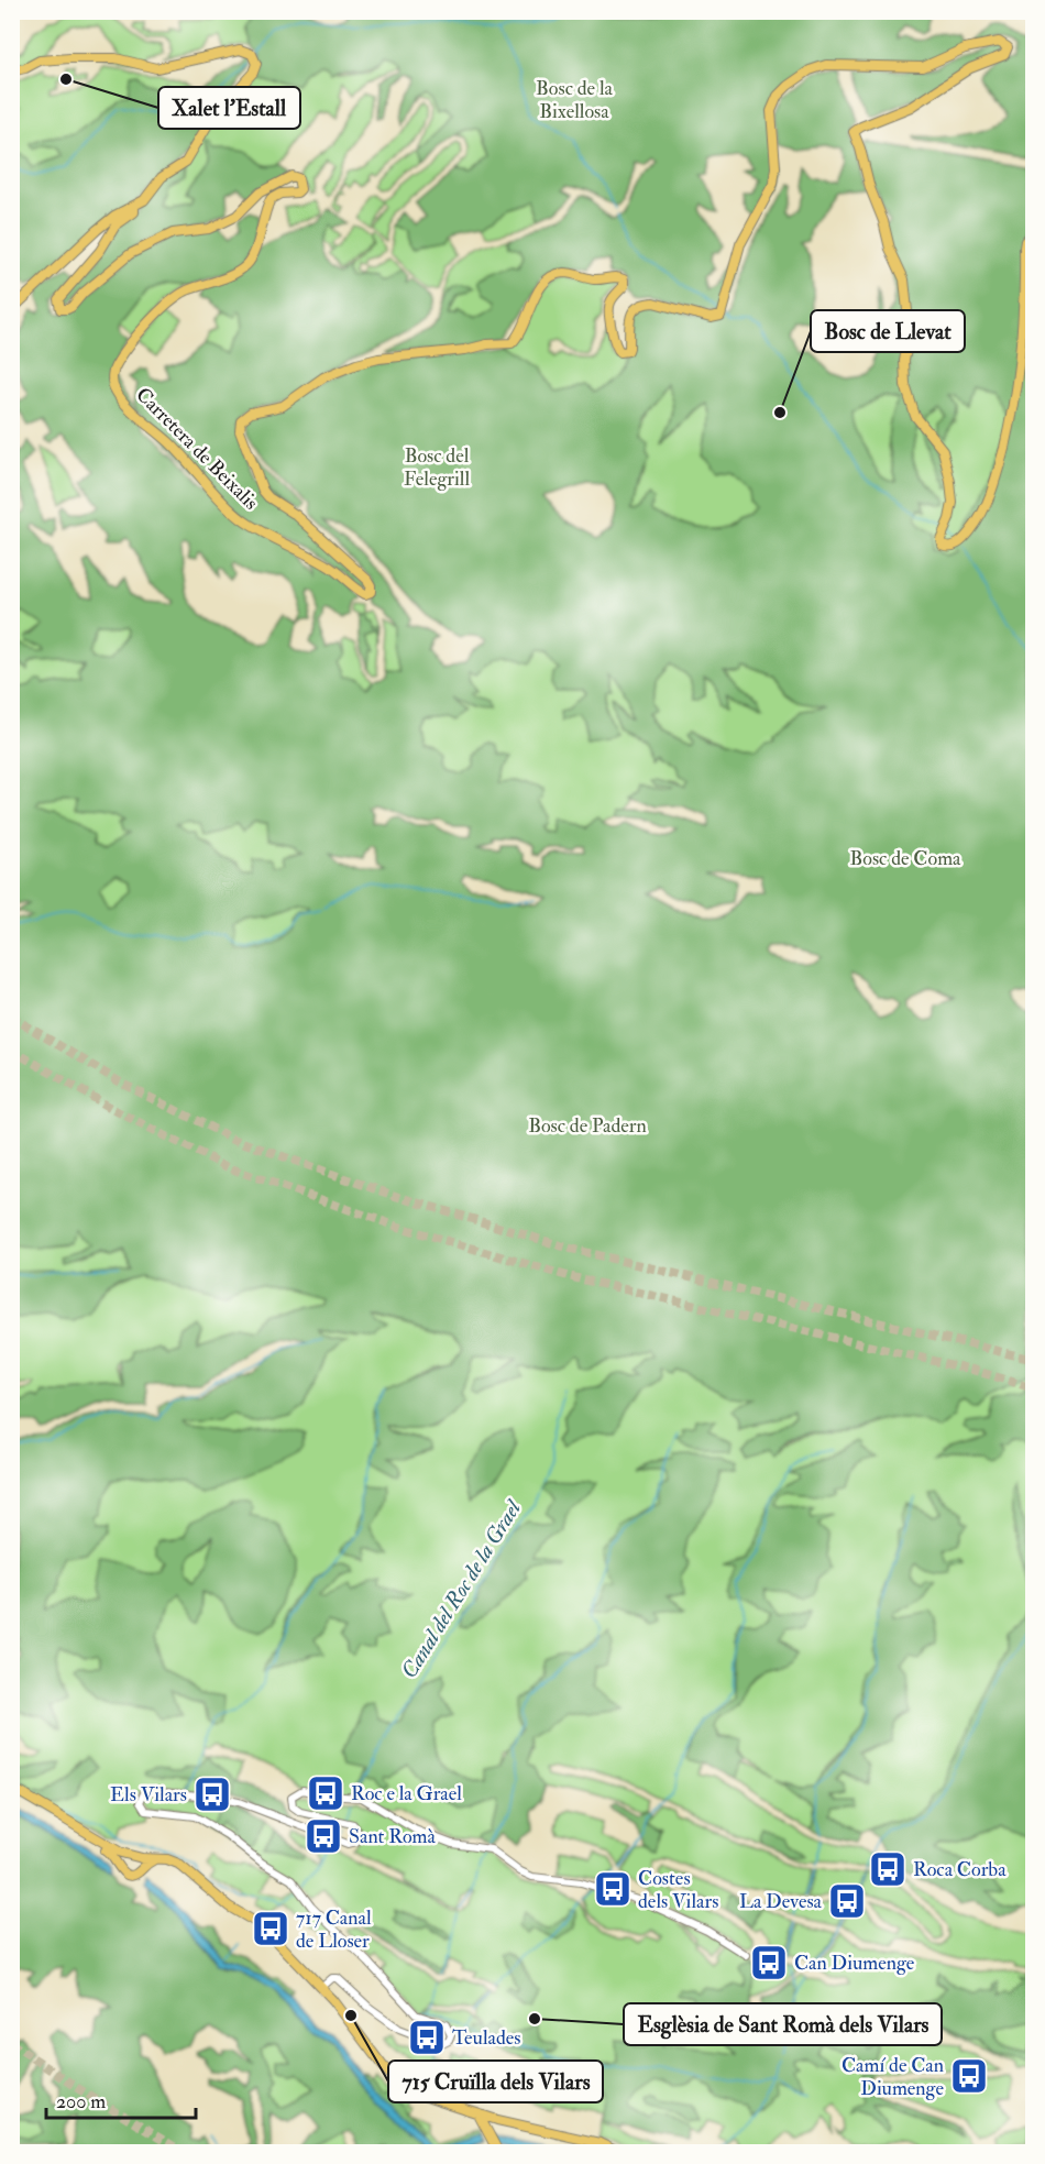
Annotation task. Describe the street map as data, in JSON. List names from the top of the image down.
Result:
{
  "streets": {
    "main road": ["Carretera de Beixalis"]
  },
  "water": ["Canal del Roc de la Grael"],
  "parks": [
    "Bosc de la Bixellosa",
    "Bosc del Felegrill",
    "Bosc de Coma",
    "Bosc de Padern"
  ],
  "places": {
    "other": [
      "Xalet l'Estall",
      "Bosc de Llevat",
      "715 Cruïlla dels Vilars",
      "Esglèsia de Sant Romà dels Vilars"
    ],
    "bus stop": [
      "Roc e la Grael",
      "Els Vilars",
      "Sant Romà",
      "Roca Corba",
      "Costes dels Vilars",
      "La Devesa",
      "717 Canal de Lloser",
      "Can Diumenge",
      "Teulades",
      "Camí de Can Diumenge"
    ]
  },
  "scale_bar": "200 m"
}
